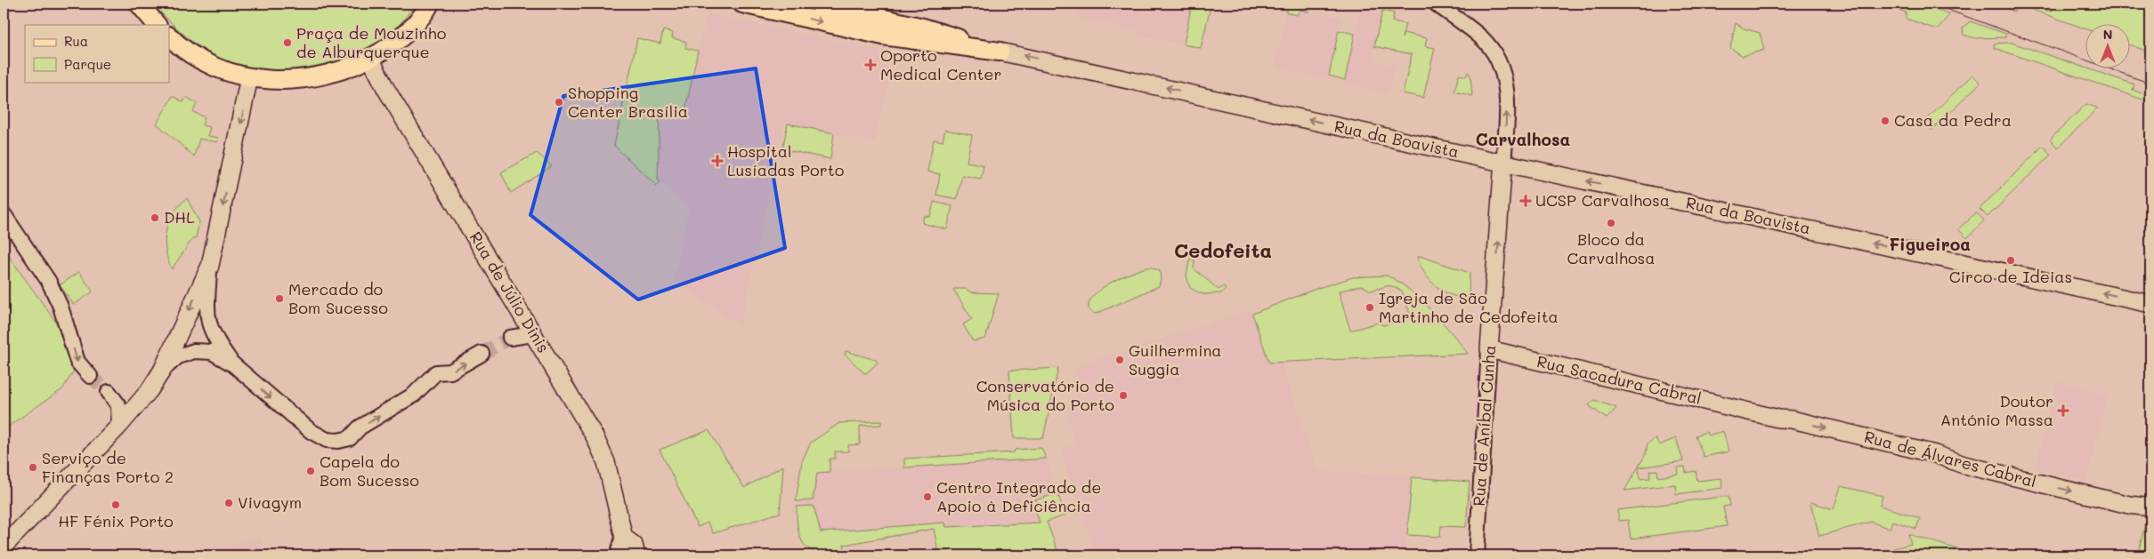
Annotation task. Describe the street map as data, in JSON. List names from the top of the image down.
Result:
{
  "streets": {
    "main road": [
      "Rua da Boavista",
      "Rua de Júlio Dinis",
      "Rua Sacadura Cabral",
      "Rua de Aníbal Cunha",
      "Rua de Álvares Cabral"
    ]
  },
  "crossings": [
    ["Rua da Boavista", "Rua de Aníbal Cunha"],
    ["Rua Sacadura Cabral", "Rua de Aníbal Cunha"],
    ["Rua Sacadura Cabral", "Rua de Álvares Cabral"]
  ],
  "one_way": ["Rua da Boavista", "Rua de Aníbal Cunha", "Rua de Álvares Cabral"],
  "districts": ["Carvalhosa", "Figueiroa", "Cedofeita"],
  "places": {
    "other": [
      "Praça de Mouzinho de Alburquerque",
      "Shopping Center Brasília",
      "Casa da Pedra",
      "DHL",
      "Bloco da Carvalhosa",
      "Circo de Ideias",
      "Mercado do Bom Sucesso",
      "Igreja de São Martinho de Cedofeita",
      "Guilhermina Suggia",
      "Conservatório de Música do Porto",
      "Serviço de Finanças Porto 2",
      "Capela do Bom Sucesso",
      "Centro Integrado de Apoio à Deficiência",
      "Vivagym",
      "HF Fénix Porto"
    ],
    "health": [
      "Oporto Medical Center",
      "Hospital Lusíadas Porto",
      "UCSP Carvalhosa",
      "Doutor António Massa"
    ]
  },
  "legend": ["Rua", "Parque"],
  "north": "top"
}
